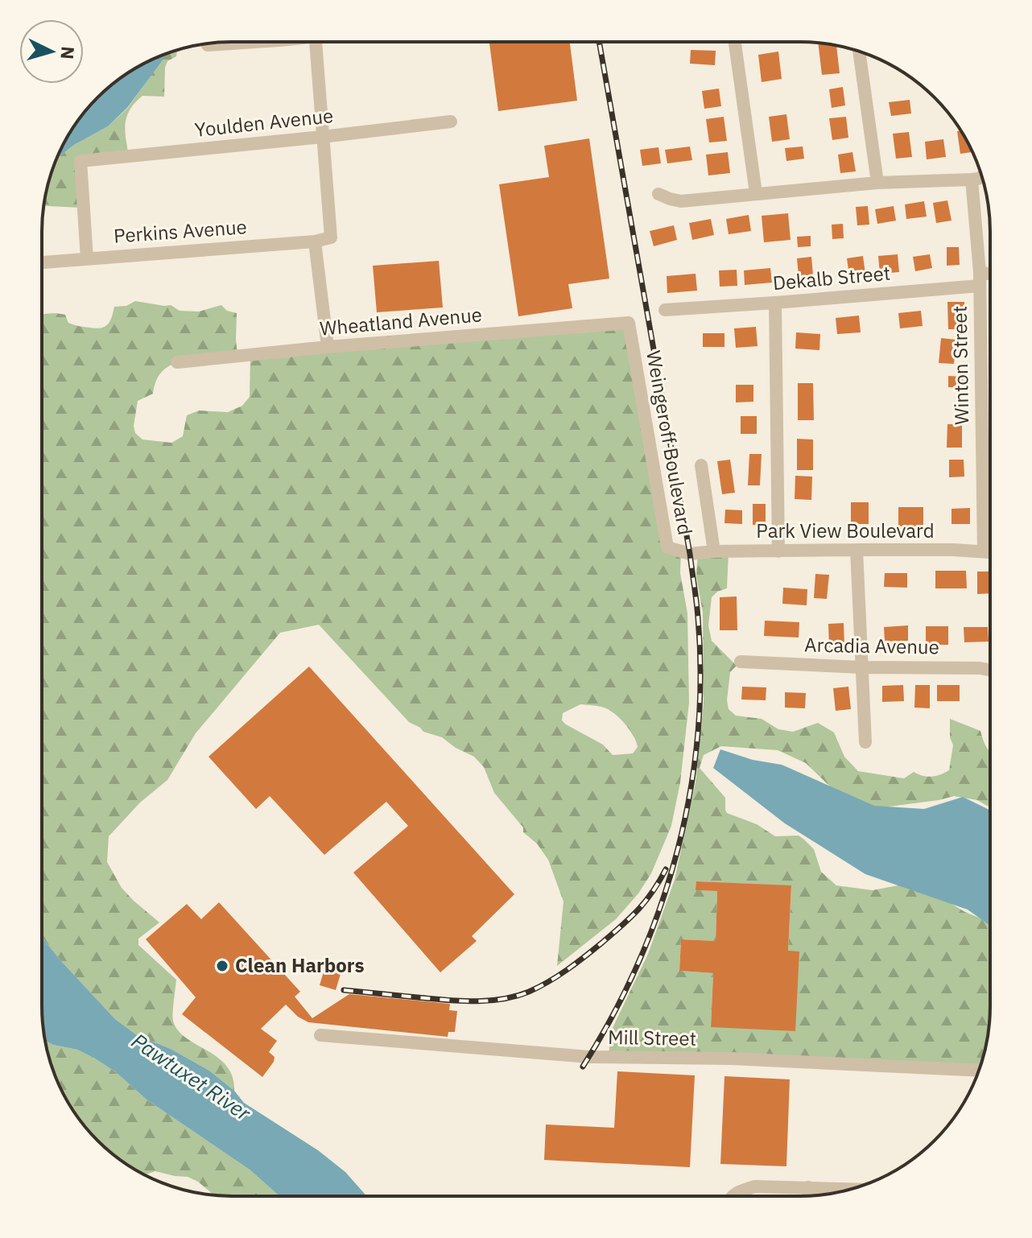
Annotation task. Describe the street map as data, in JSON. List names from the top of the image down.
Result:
{
  "streets": {
    "street": [
      "Youlden Avenue",
      "Perkins Avenue",
      "Dekalb Street",
      "Wheatland Avenue",
      "Winton Street",
      "Weingeroff Boulevard",
      "Park View Boulevard",
      "Arcadia Avenue",
      "Mill Street"
    ]
  },
  "crossings": [
    ["Youlden Avenue", "Perkins Avenue"],
    ["Dekalb Street", "Winton Street"],
    ["Wheatland Avenue", "Weingeroff Boulevard"],
    ["Winton Street", "Park View Boulevard"],
    ["Weingeroff Boulevard", "Park View Boulevard"]
  ],
  "water": ["Pawtuxet River"],
  "places": ["Clean Harbors"],
  "north": "right"
}
